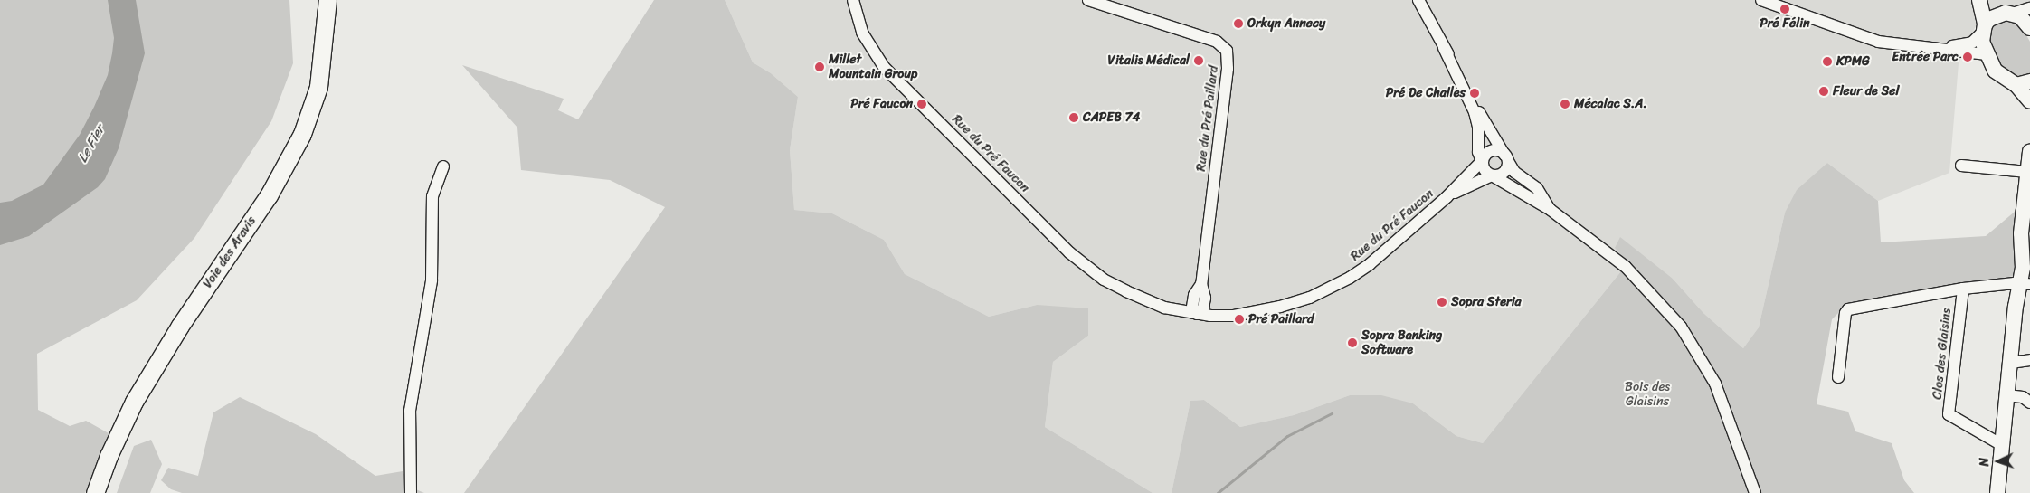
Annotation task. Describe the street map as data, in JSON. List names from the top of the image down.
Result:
{
  "streets": {
    "highway": ["Voie des Aravis"],
    "street": ["Rue du Pré Paillard", "Rue du Pré Faucon", "Clos des Glaisins"]
  },
  "crossings": [
    ["Rue du Pré Paillard", "Rue du Pré Faucon"]
  ],
  "water": ["Le Fier"],
  "parks": ["Bois des Glaisins"],
  "places": [
    "Pré Félin",
    "Orkyn Annecy",
    "Entrée Parc",
    "Vitalis Médical",
    "KPMG",
    "Millet Mountain Group",
    "Fleur de Sel",
    "Pré De Challes",
    "Pré Faucon",
    "Mécalac S.A.",
    "CAPEB 74",
    "Sopra Steria",
    "Pré Paillard",
    "Sopra Banking Software"
  ],
  "north": "left"
}
